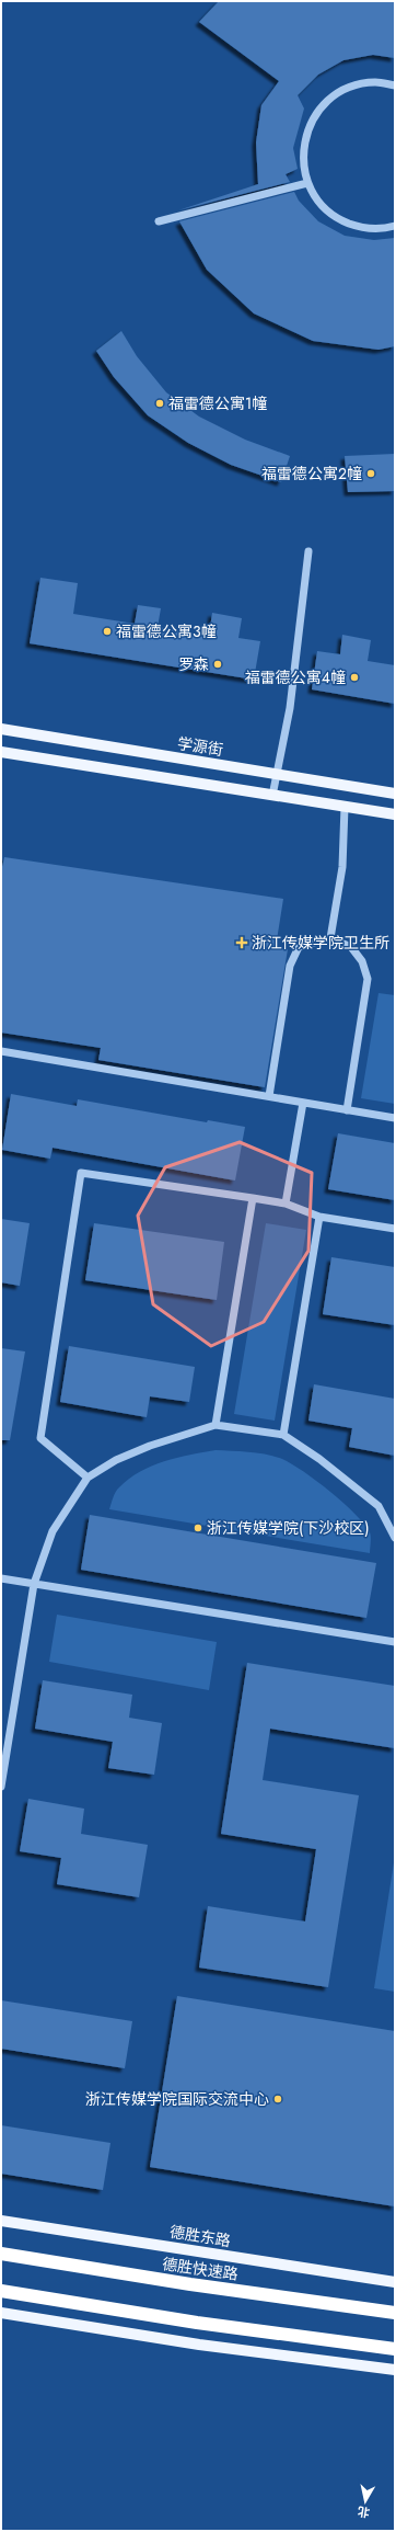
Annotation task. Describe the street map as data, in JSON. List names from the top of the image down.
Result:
{
  "streets": {
    "highway": ["德胜快速路"],
    "main road": ["学源街", "德胜东路"]
  },
  "places": {
    "other": [
      "福雷德公寓1幢",
      "福雷德公寓2幢",
      "福雷德公寓3幢",
      "罗森",
      "福雷德公寓4幢",
      "浙江传媒学院(下沙校区)",
      "浙江传媒学院国际交流中心"
    ],
    "health": ["浙江传媒学院卫生所"]
  },
  "north": "bottom"
}
